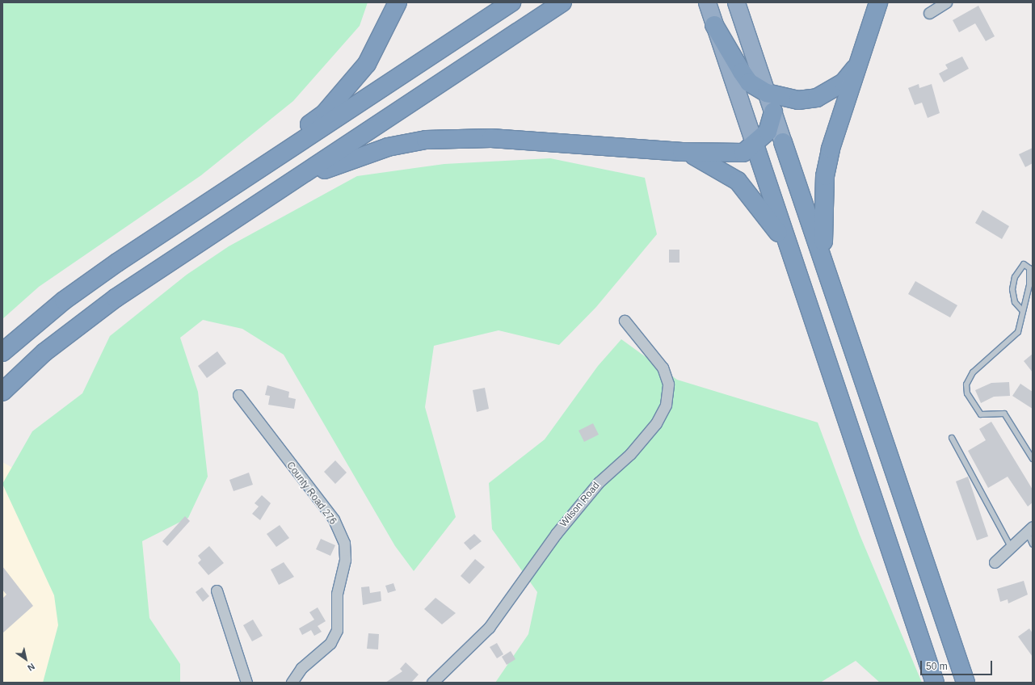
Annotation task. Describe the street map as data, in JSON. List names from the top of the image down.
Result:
{
  "streets": {
    "street": ["County Road 276", "Wilson Road"]
  },
  "scale_bar": "50 m",
  "north": "bottom right"
}
